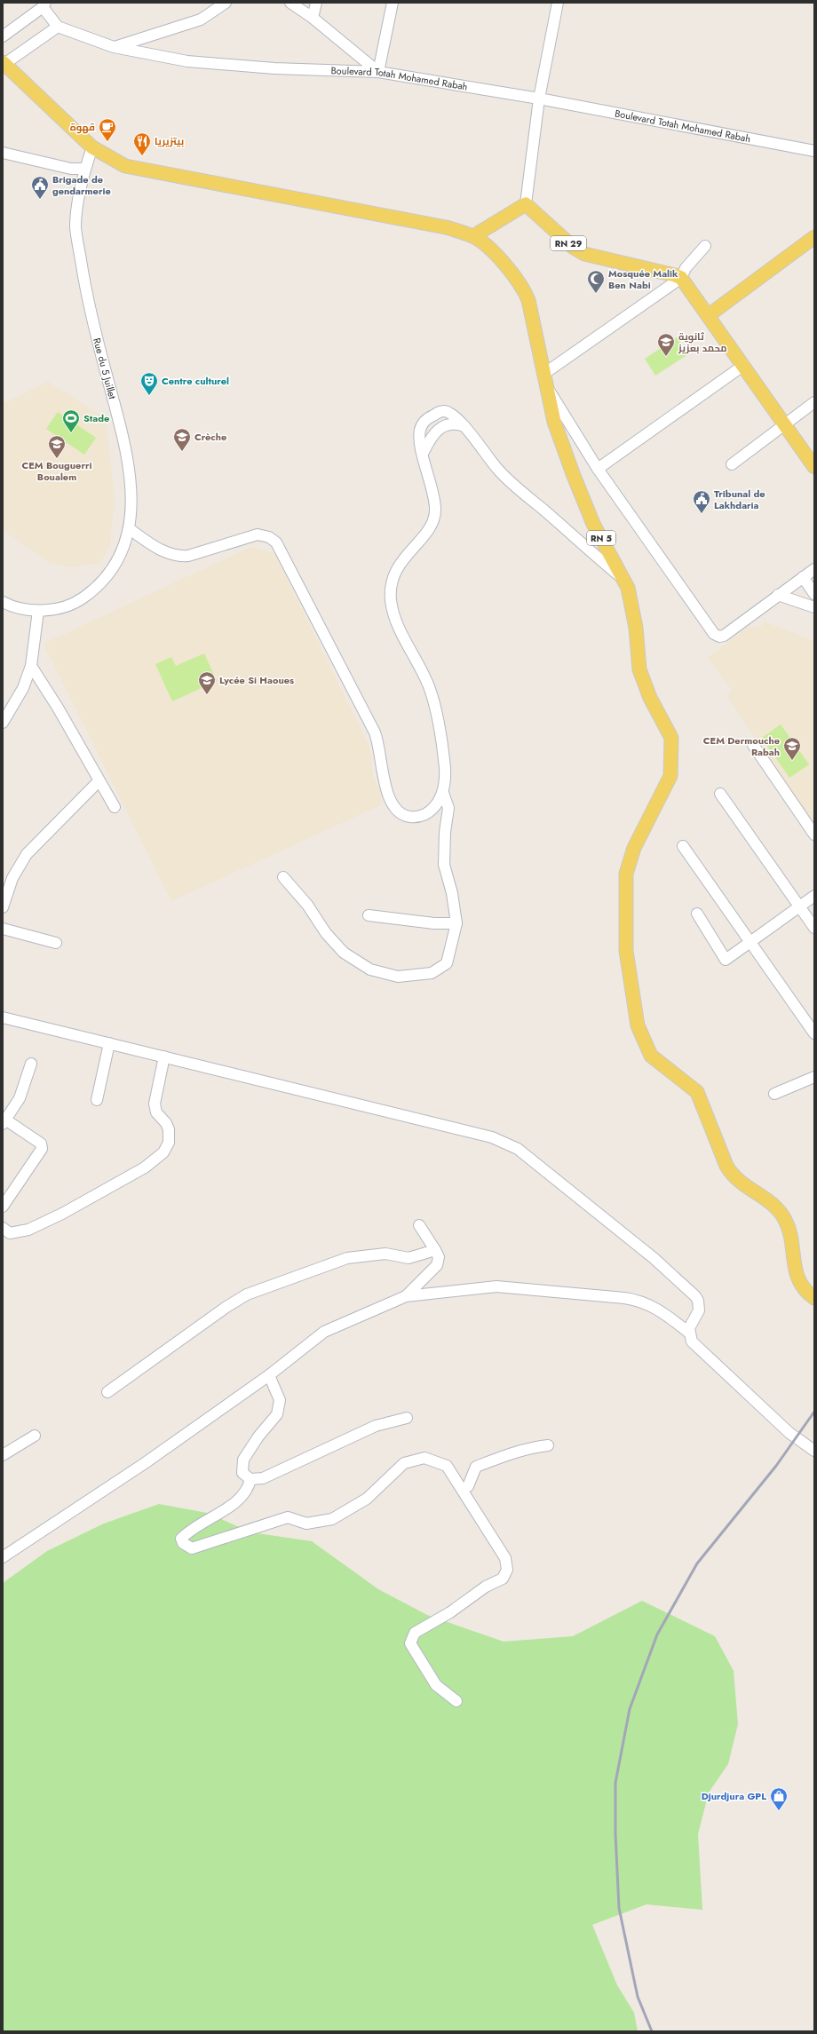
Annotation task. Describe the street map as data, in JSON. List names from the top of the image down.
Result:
{
  "streets": {
    "main road": ["RN 29", "RN 5"],
    "street": ["Boulevard Totah Mohamed Rabah", "Rue du 5 Juillet"]
  },
  "crossings": [
    ["Rue du 5 Juillet", "RN 5"]
  ],
  "places": {
    "cafe": ["قهوة"],
    "restaurant": ["بيتزيريا"],
    "public building": ["Brigade de gendarmerie", "Tribunal de Lakhdaria"],
    "mosque": ["Mosquée Malik Ben Nabi"],
    "school or university": [
      "ثانوية محمد بعزيز",
      "Crèche",
      "CEM Bouguerri Boualem",
      "Lycée Si Haoues",
      "CEM Dermouche Rabah"
    ],
    "theatre": ["Centre culturel"],
    "sports": ["Stade"],
    "shop": ["Djurdjura GPL"]
  }
}
